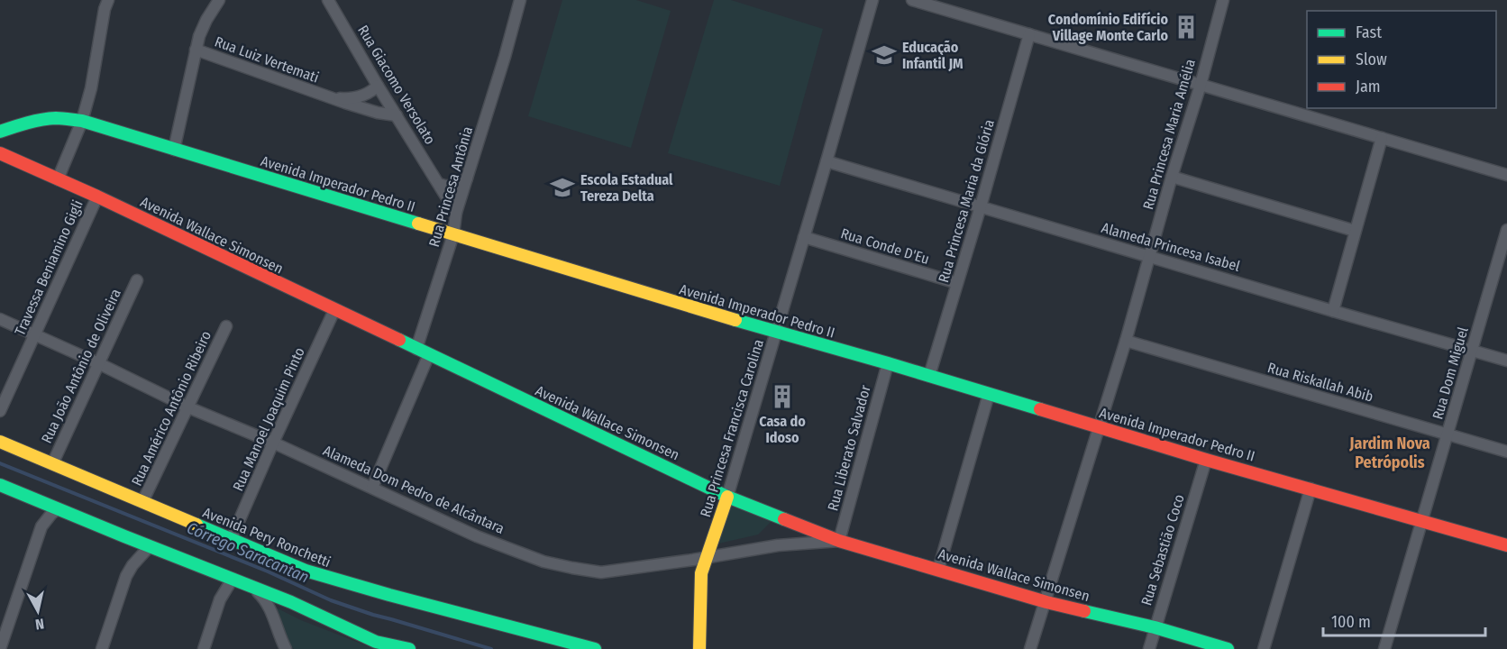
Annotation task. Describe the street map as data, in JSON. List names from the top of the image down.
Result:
{
  "streets": {
    "street": [
      "Rua Luiz Vertemati",
      "Rua Giacomo Versolato",
      "Rua Princesa Maria Amélia",
      "Avenida Imperador Pedro II",
      "Rua Princesa Antônia",
      "Rua Princesa Maria da Glória",
      "Avenida Wallace Simonsen",
      "Rua Conde D'Eu",
      "Alameda Princesa Isabel",
      "Travessa Beniamino Gigli",
      "Rua João Antônio de Oliveira",
      "Rua Dom Miguel",
      "Rua Riskallah Abib",
      "Rua Américo Antônio Ribeiro",
      "Rua Manoel Joaquim Pinto",
      "Rua Princesa Francisca Carolina",
      "Rua Liberato Salvador",
      "Alameda Dom Pedro de Alcântara",
      "Avenida Pery Ronchetti",
      "Rua Sebastião Coco"
    ]
  },
  "crossings": [
    ["Rua Luiz Vertemati", "Rua Giacomo Versolato"],
    ["Rua Giacomo Versolato", "Rua Princesa Antônia"],
    ["Rua Princesa Maria Amélia", "Avenida Imperador Pedro II"],
    ["Rua Princesa Maria Amélia", "Avenida Wallace Simonsen"],
    ["Rua Princesa Maria Amélia", "Alameda Princesa Isabel"],
    ["Rua Princesa Maria Amélia", "Rua Riskallah Abib"],
    ["Avenida Imperador Pedro II", "Rua Princesa Antônia"],
    ["Avenida Imperador Pedro II", "Rua Princesa Maria da Glória"],
    ["Avenida Imperador Pedro II", "Rua Dom Miguel"],
    ["Avenida Imperador Pedro II", "Rua Princesa Francisca Carolina"],
    ["Avenida Imperador Pedro II", "Rua Liberato Salvador"],
    ["Avenida Imperador Pedro II", "Rua Sebastião Coco"],
    ["Rua Princesa Antônia", "Avenida Wallace Simonsen"],
    ["Rua Princesa Maria da Glória", "Rua Conde D'Eu"],
    ["Rua Princesa Maria da Glória", "Alameda Princesa Isabel"],
    ["Avenida Wallace Simonsen", "Travessa Beniamino Gigli"],
    ["Avenida Wallace Simonsen", "Rua Manoel Joaquim Pinto"],
    ["Avenida Wallace Simonsen", "Rua Princesa Francisca Carolina"],
    ["Avenida Wallace Simonsen", "Rua Liberato Salvador"],
    ["Avenida Wallace Simonsen", "Alameda Dom Pedro de Alcântara"],
    ["Avenida Wallace Simonsen", "Rua Sebastião Coco"],
    ["Rua Conde D'Eu", "Rua Princesa Francisca Carolina"],
    ["Alameda Princesa Isabel", "Rua Dom Miguel"],
    ["Alameda Princesa Isabel", "Rua Princesa Francisca Carolina"],
    ["Travessa Beniamino Gigli", "Alameda Dom Pedro de Alcântara"],
    ["Rua João Antônio de Oliveira", "Alameda Dom Pedro de Alcântara"],
    ["Rua João Antônio de Oliveira", "Avenida Pery Ronchetti"],
    ["Rua Dom Miguel", "Rua Riskallah Abib"],
    ["Rua Américo Antônio Ribeiro", "Alameda Dom Pedro de Alcântara"],
    ["Rua Américo Antônio Ribeiro", "Avenida Pery Ronchetti"],
    ["Rua Manoel Joaquim Pinto", "Alameda Dom Pedro de Alcântara"],
    ["Rua Manoel Joaquim Pinto", "Avenida Pery Ronchetti"],
    ["Rua Princesa Francisca Carolina", "Alameda Dom Pedro de Alcântara"],
    ["Rua Liberato Salvador", "Alameda Dom Pedro de Alcântara"]
  ],
  "districts": ["Jardim Nova Petrópolis"],
  "water": ["Córrego Saracantan"],
  "places": {
    "building": ["Condomínio Edifício Village Monte Carlo", "Casa do Idoso"],
    "school or university": ["Educação Infantil JM", "Escola Estadual Tereza Delta"]
  },
  "legend": ["Fast", "Slow", "Jam"],
  "scale_bar": "100 m",
  "north": "bottom"
}
